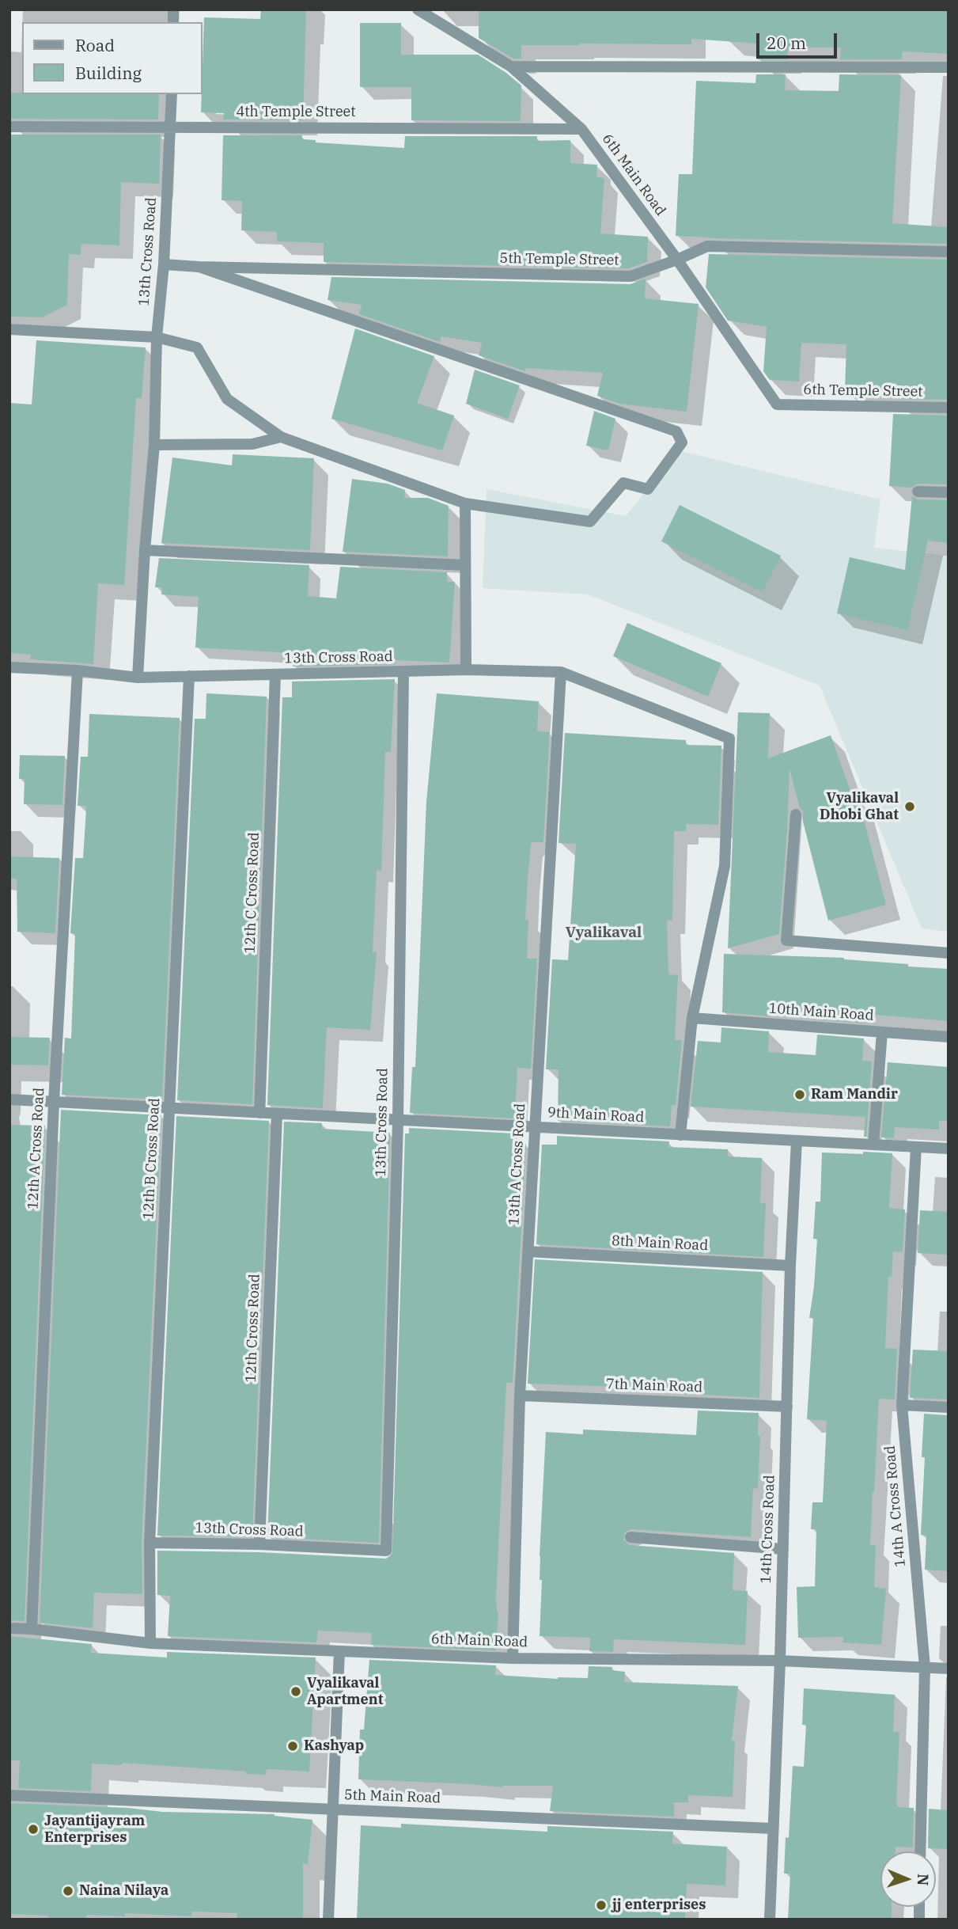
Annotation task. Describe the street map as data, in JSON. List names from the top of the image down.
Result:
{
  "streets": {
    "street": [
      "4th Temple Street",
      "6th Main Road",
      "13th Cross Road",
      "5th Temple Street",
      "6th Temple Street",
      "12th C Cross Road",
      "10th Main Road",
      "9th Main Road",
      "12th A Cross Road",
      "12th B Cross Road",
      "13th A Cross Road",
      "8th Main Road",
      "12th Cross Road",
      "7th Main Road",
      "14th A Cross Road",
      "14th Cross Road",
      "5th Main Road"
    ]
  },
  "crossings": [
    ["4th Temple Street", "6th Main Road"],
    ["4th Temple Street", "13th Cross Road"],
    ["6th Main Road", "5th Temple Street"],
    ["6th Main Road", "6th Temple Street"],
    ["6th Main Road", "12th A Cross Road"],
    ["6th Main Road", "12th B Cross Road"],
    ["6th Main Road", "13th A Cross Road"],
    ["6th Main Road", "14th A Cross Road"],
    ["6th Main Road", "14th Cross Road"],
    ["13th Cross Road", "5th Temple Street"],
    ["13th Cross Road", "12th C Cross Road"],
    ["13th Cross Road", "9th Main Road"],
    ["13th Cross Road", "12th A Cross Road"],
    ["13th Cross Road", "12th B Cross Road"],
    ["13th Cross Road", "12th Cross Road"],
    ["12th C Cross Road", "9th Main Road"],
    ["9th Main Road", "12th A Cross Road"],
    ["9th Main Road", "12th B Cross Road"],
    ["9th Main Road", "13th A Cross Road"],
    ["9th Main Road", "12th Cross Road"],
    ["9th Main Road", "14th A Cross Road"],
    ["9th Main Road", "14th Cross Road"],
    ["13th A Cross Road", "8th Main Road"],
    ["13th A Cross Road", "7th Main Road"],
    ["8th Main Road", "14th Cross Road"],
    ["7th Main Road", "14th Cross Road"],
    ["14th Cross Road", "5th Main Road"]
  ],
  "districts": ["Vyalikaval"],
  "places": [
    "Vyalikaval Dhobi Ghat",
    "Ram Mandir",
    "Vyalikaval Apartment",
    "Kashyap",
    "Jayantijayram Enterprises",
    "Naina Nilaya",
    "jj enterprises"
  ],
  "legend": ["Road", "Building"],
  "scale_bar": "20 m",
  "north": "right"
}
